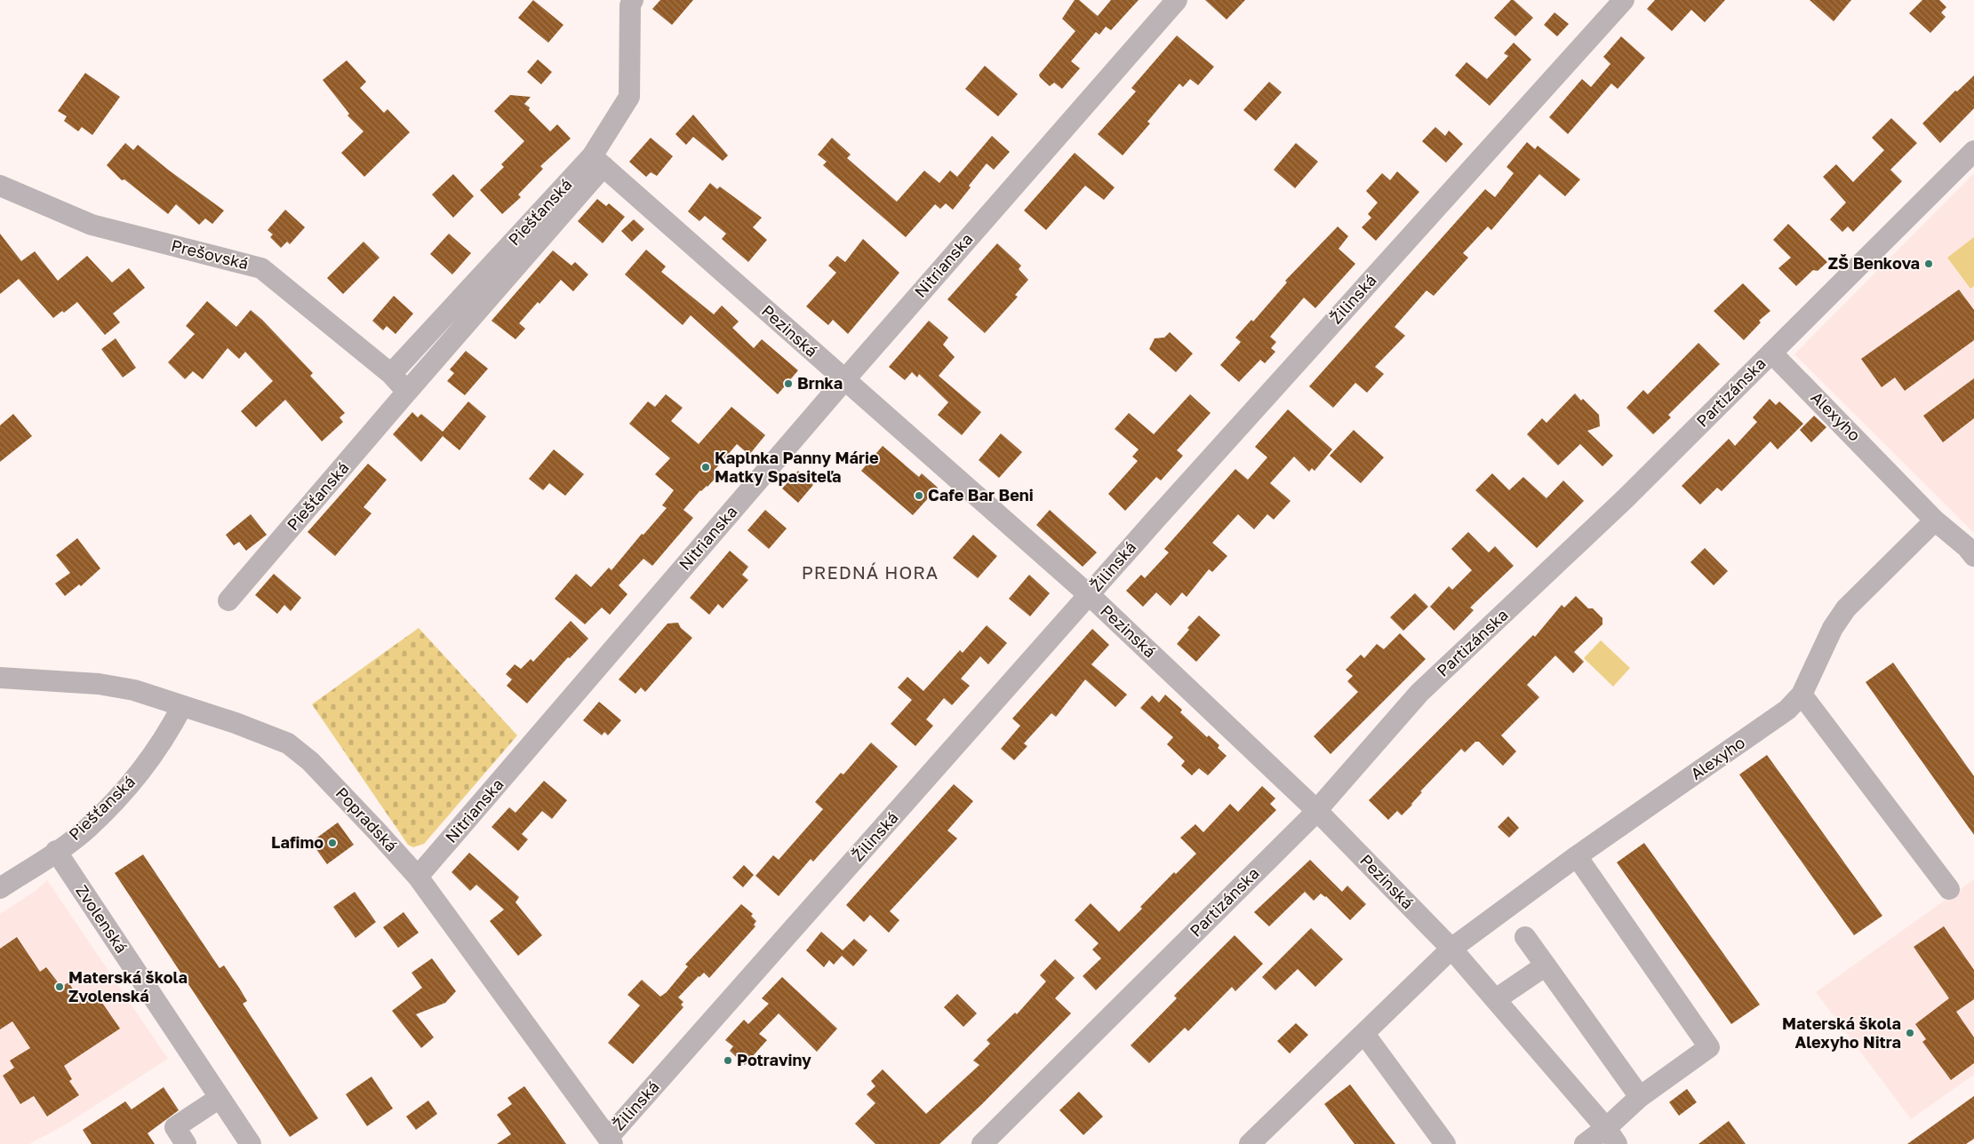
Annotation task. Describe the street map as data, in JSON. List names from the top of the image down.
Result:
{
  "streets": {
    "street": [
      "Piešťanská",
      "Prešovská",
      "Nitrianska",
      "Žilinská",
      "Pezinská",
      "Partizánska",
      "Alexyho",
      "Popradská",
      "Zvolenská"
    ]
  },
  "crossings": [
    ["Piešťanská", "Prešovská"],
    ["Piešťanská", "Pezinská"],
    ["Piešťanská", "Popradská"],
    ["Piešťanská", "Zvolenská"],
    ["Nitrianska", "Pezinská"],
    ["Nitrianska", "Popradská"],
    ["Žilinská", "Pezinská"],
    ["Žilinská", "Popradská"],
    ["Pezinská", "Partizánska"],
    ["Pezinská", "Alexyho"],
    ["Partizánska", "Alexyho"]
  ],
  "districts": ["PREDNÁ HORA"],
  "places": [
    "ZŠ Benkova",
    "Brnka",
    "Kaplnka Panny Márie Matky Spasiteľa",
    "Cafe Bar Beni",
    "Lafimo",
    "Materská škola Zvolenská",
    "Materská škola Alexyho Nitra",
    "Potraviny"
  ]
}
